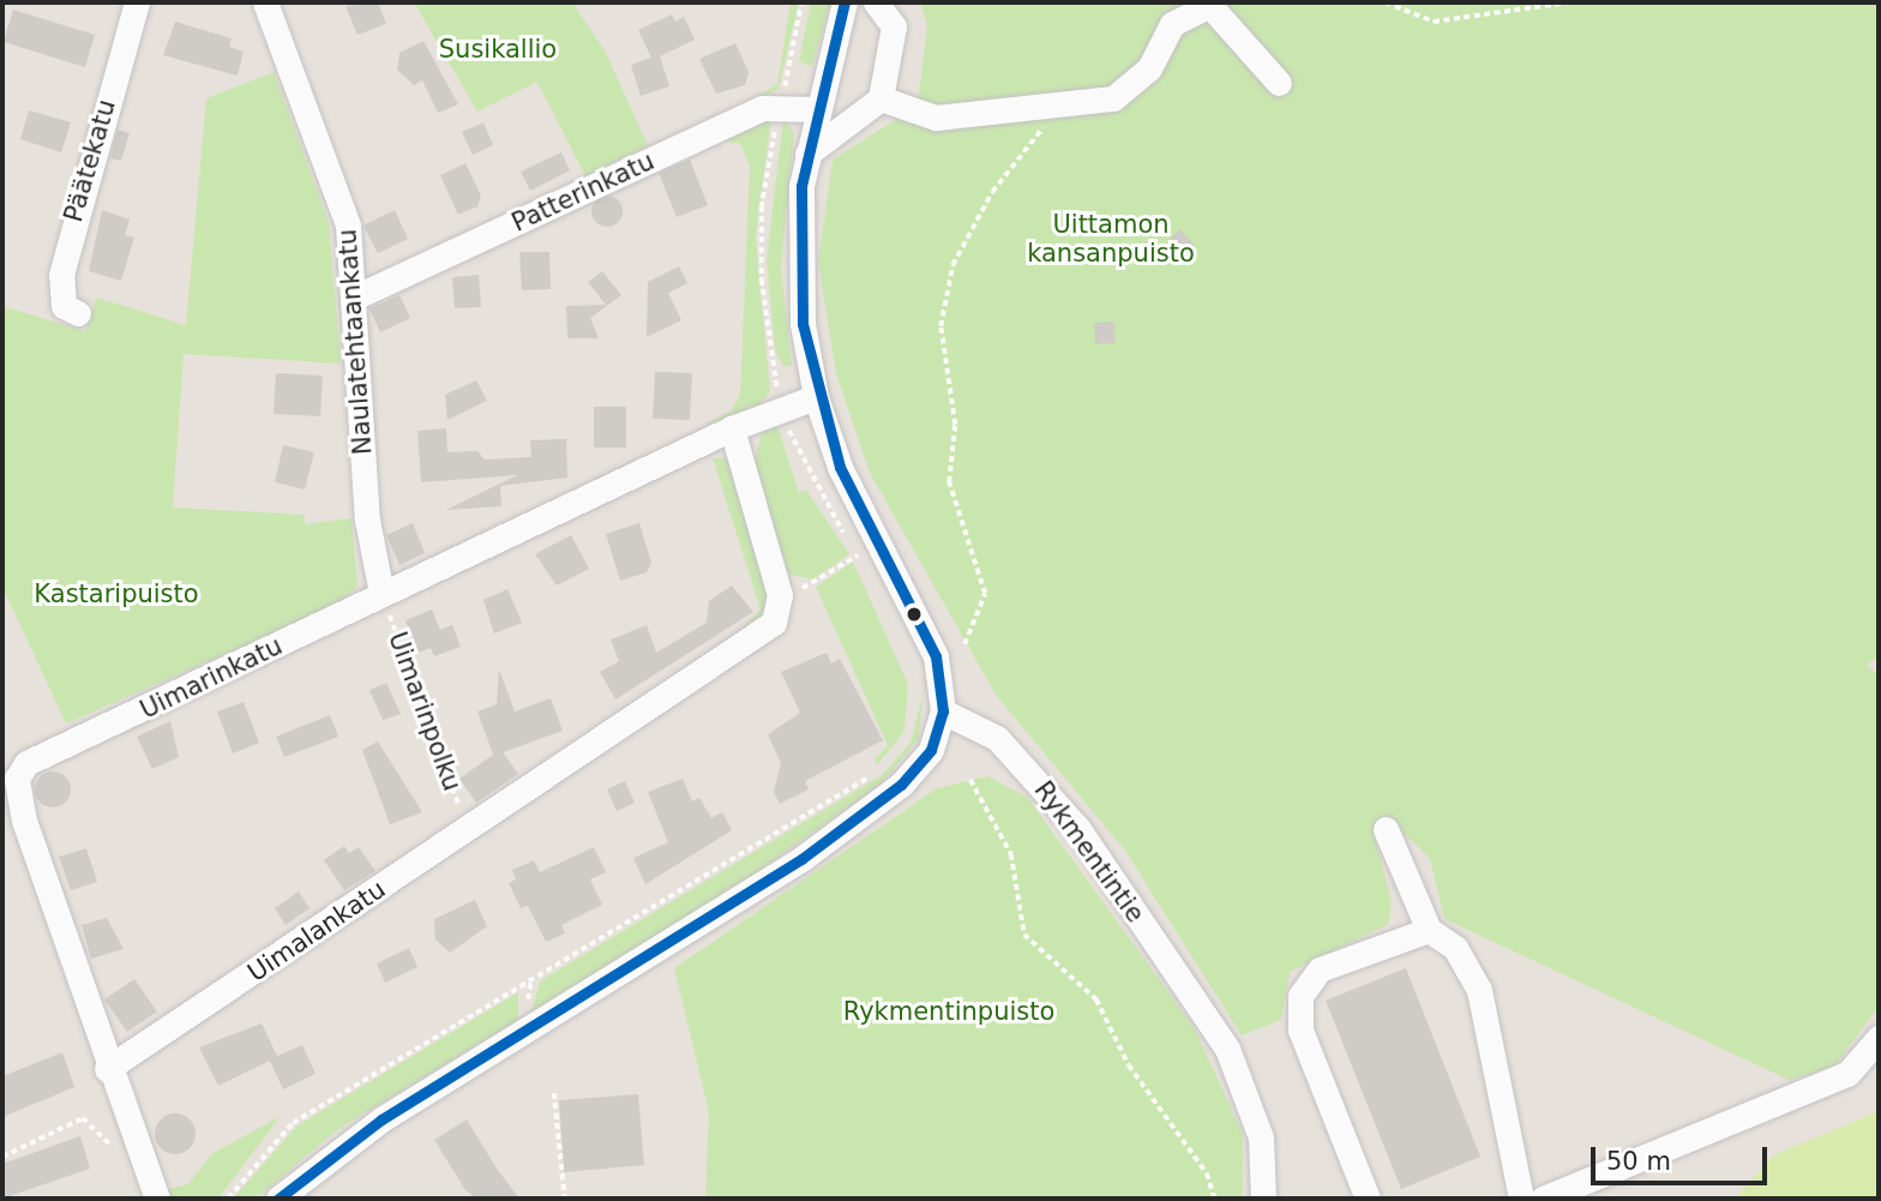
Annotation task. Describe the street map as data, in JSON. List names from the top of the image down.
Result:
{
  "streets": {
    "street": [
      "Päätekatu",
      "Patterinkatu",
      "Naulatehtaankatu",
      "Uimarinkatu",
      "Rykmentintie",
      "Uimalankatu"
    ],
    "path": ["Uimarinpolku"]
  },
  "crossings": [
    ["Patterinkatu", "Naulatehtaankatu"],
    ["Naulatehtaankatu", "Uimarinkatu"],
    ["Naulatehtaankatu", "Uimarinpolku"],
    ["Uimarinkatu", "Uimarinpolku"],
    ["Uimarinkatu", "Uimalankatu"],
    ["Uimarinpolku", "Uimalankatu"]
  ],
  "parks": [
    "Susikallio",
    "Uittamon kansanpuisto",
    "Kastaripuisto",
    "Rykmentinpuisto"
  ],
  "scale_bar": "50 m"
}
